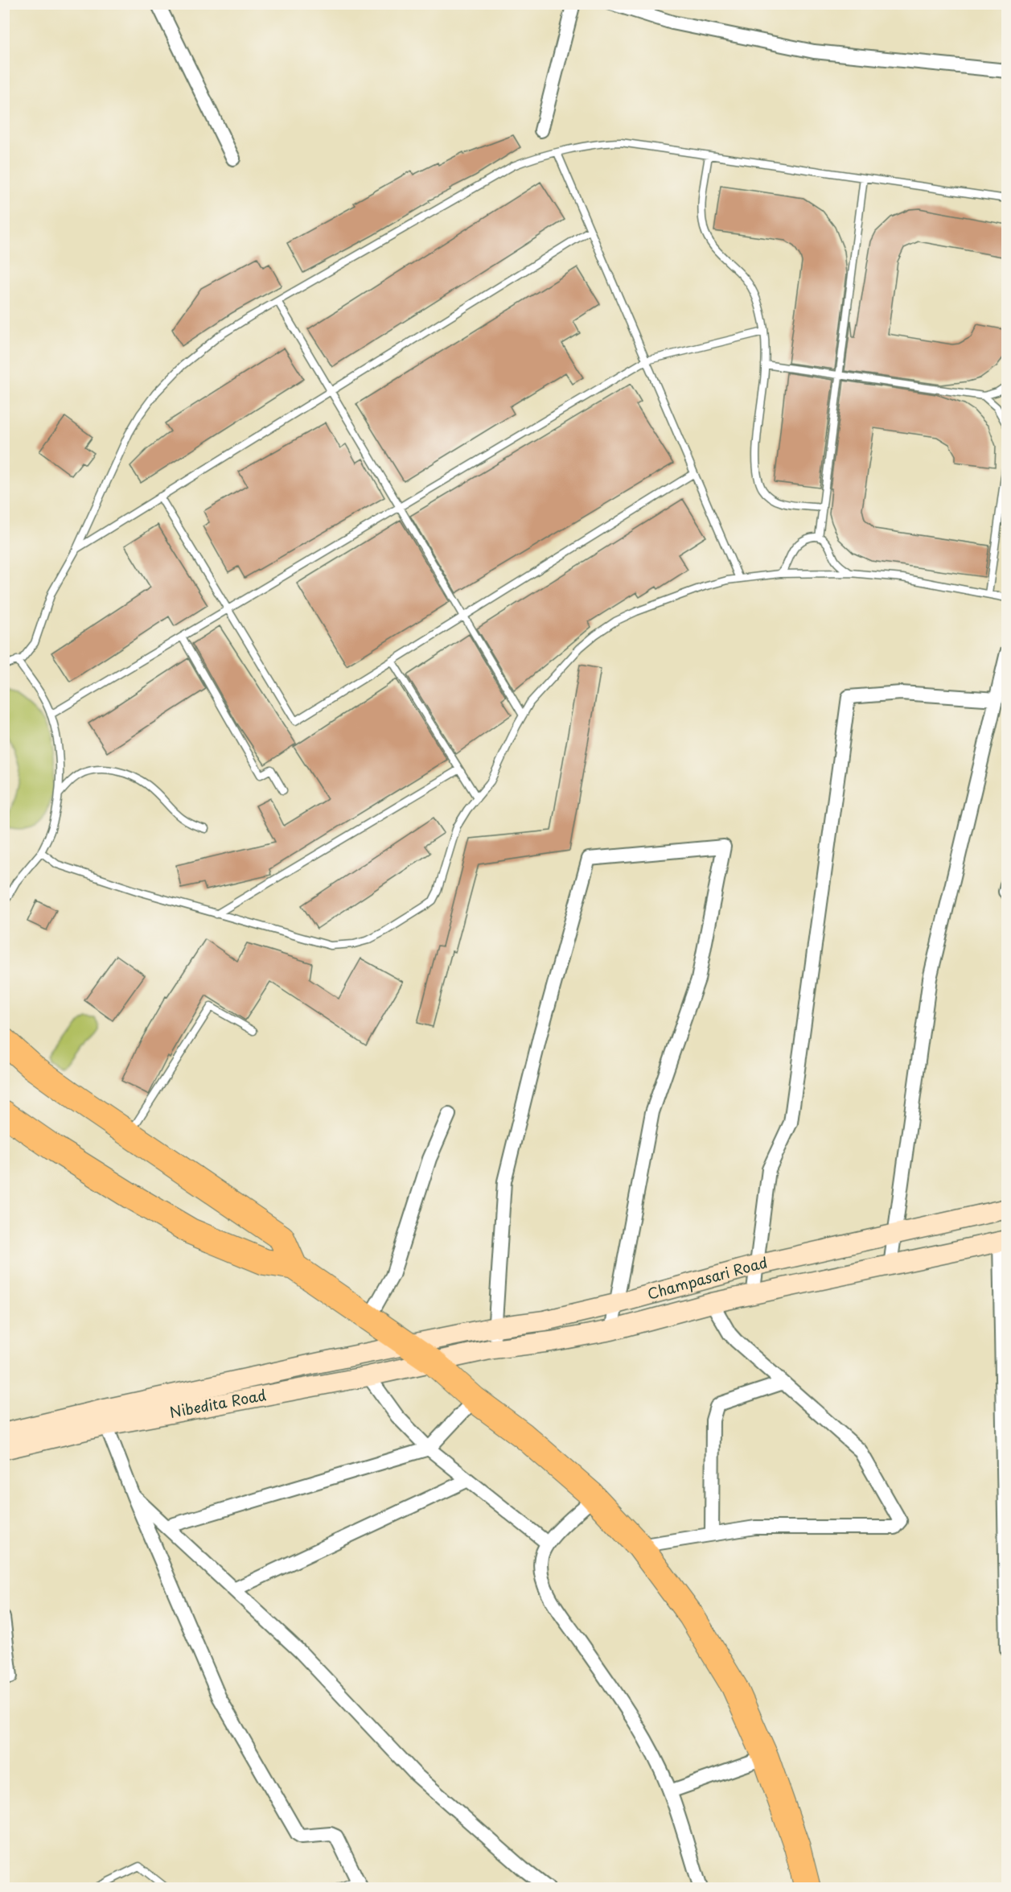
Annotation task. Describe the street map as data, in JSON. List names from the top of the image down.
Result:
{
  "streets": {
    "main road": ["Champasari Road", "Nibedita Road"]
  },
  "crossings": [
    ["Champasari Road", "Nibedita Road"]
  ]
}
